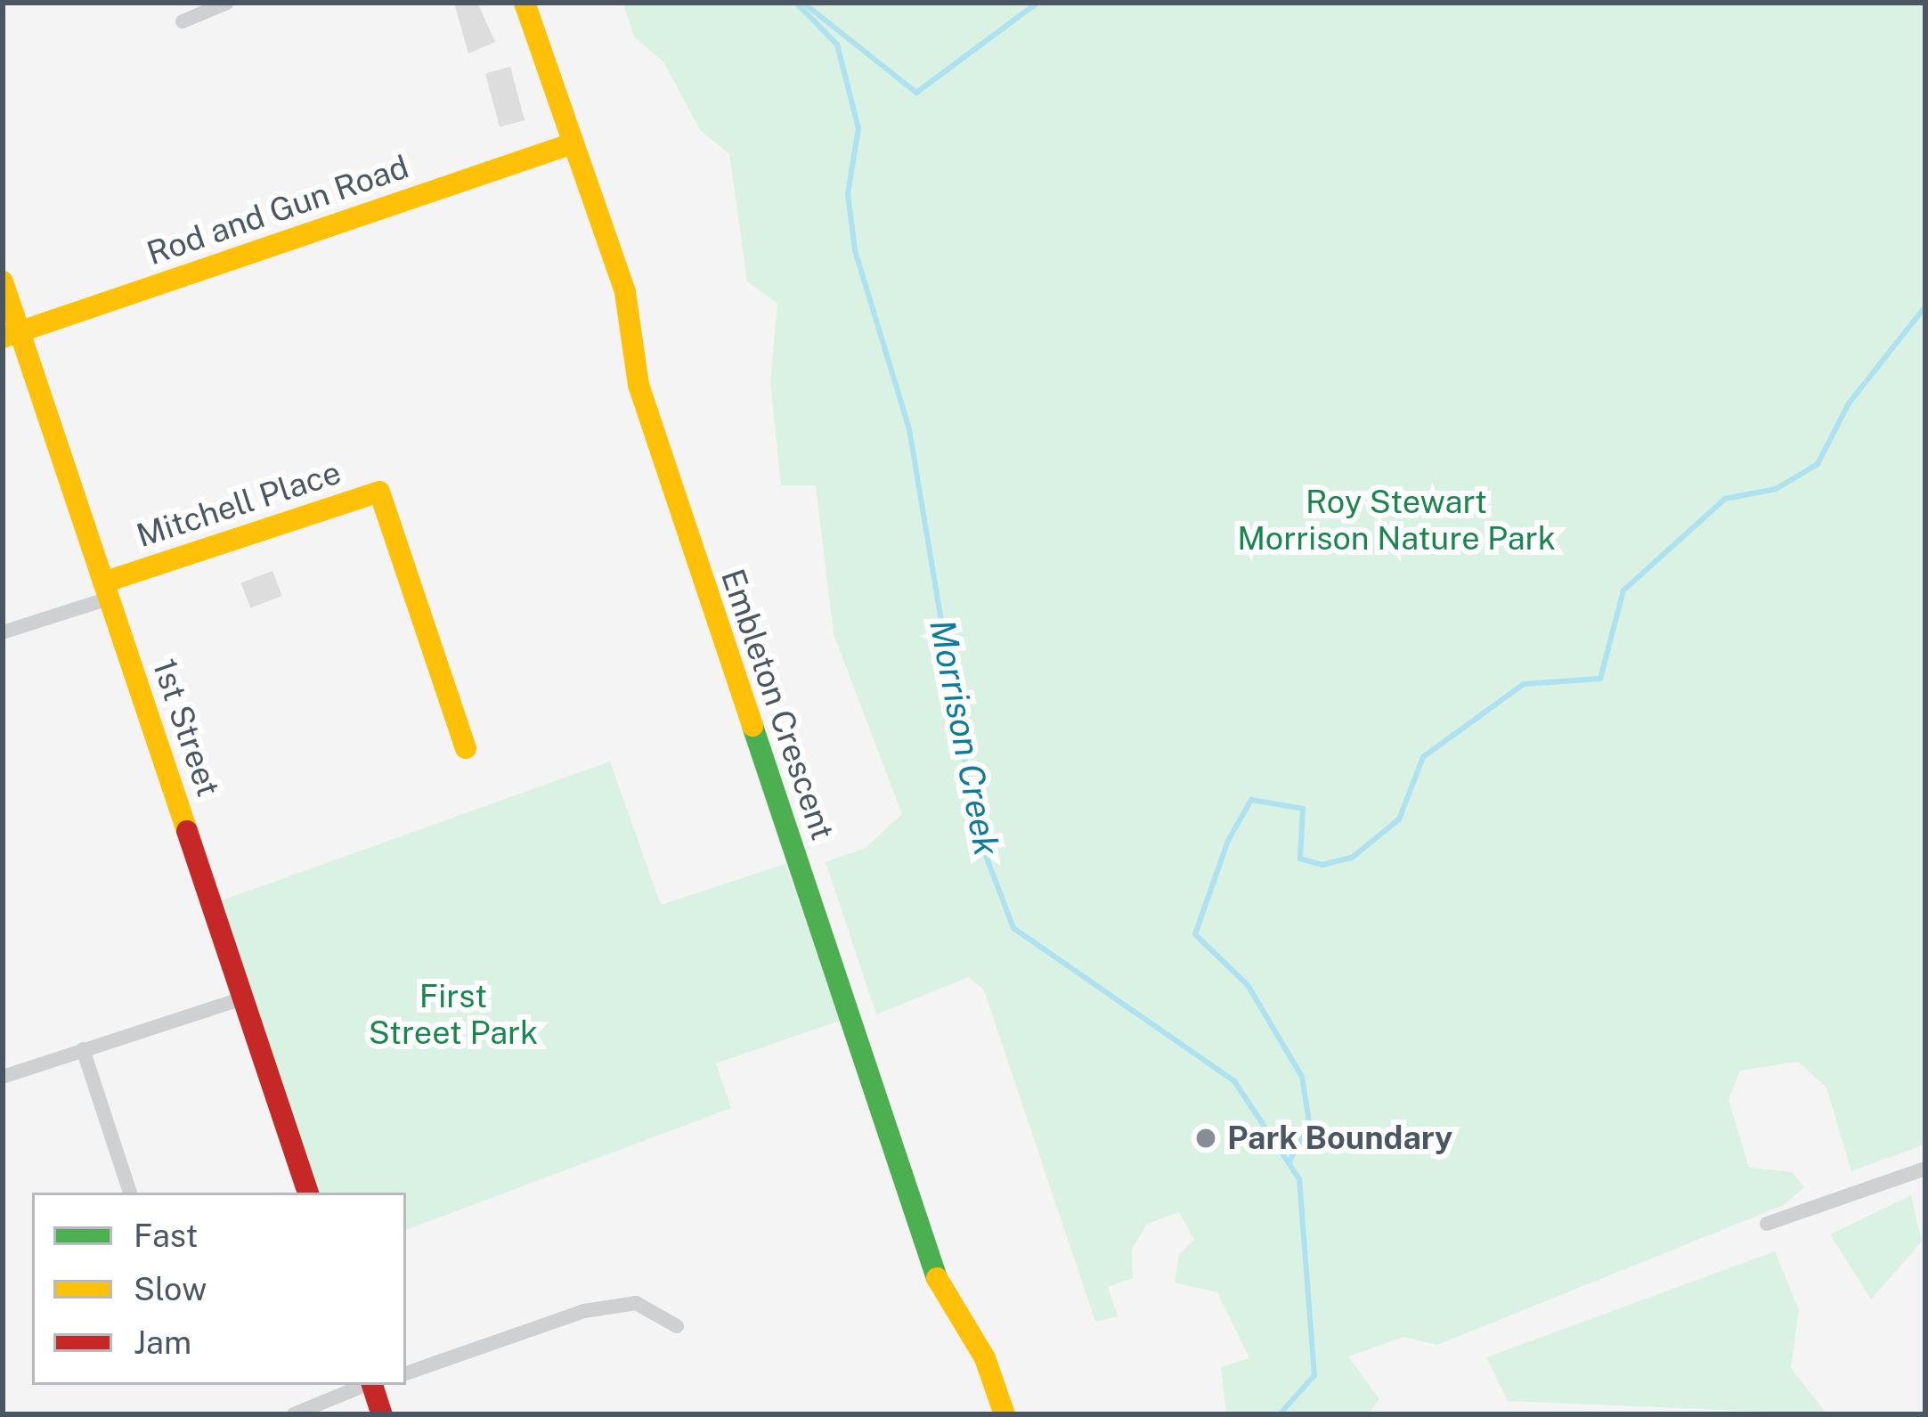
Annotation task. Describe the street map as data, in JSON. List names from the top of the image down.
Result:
{
  "streets": {
    "street": [
      "Rod and Gun Road",
      "Mitchell Place",
      "Embleton Crescent",
      "1st Street"
    ]
  },
  "crossings": [
    ["Rod and Gun Road", "Embleton Crescent"],
    ["Rod and Gun Road", "1st Street"],
    ["Mitchell Place", "1st Street"]
  ],
  "water": ["Morrison Creek"],
  "parks": ["Roy Stewart Morrison Nature Park", "First Street Park"],
  "places": ["Park Boundary"],
  "legend": ["Fast", "Slow", "Jam"]
}
